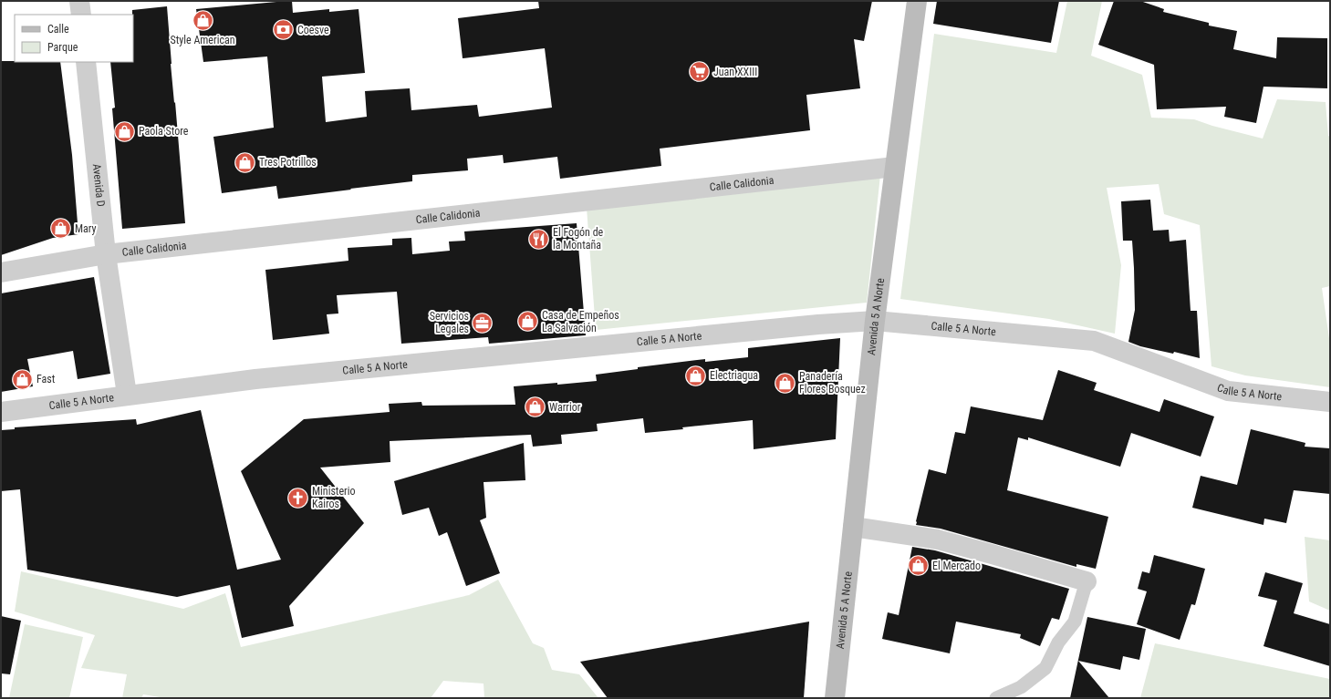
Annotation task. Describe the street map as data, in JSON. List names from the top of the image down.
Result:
{
  "streets": {
    "main road": ["Avenida 5 A Norte"],
    "street": ["Calle Calidonia", "Avenida D", "Calle 5 A Norte"]
  },
  "crossings": [
    ["Calle Calidonia", "Avenida D"],
    ["Calle Calidonia", "Avenida 5 A Norte"],
    ["Avenida D", "Calle 5 A Norte"],
    ["Avenida 5 A Norte", "Calle 5 A Norte"]
  ],
  "places": {
    "shop": [
      "Style American",
      "Paola Store",
      "Tres Potrillos",
      "Mary",
      "Casa de Empeños La Salvación",
      "Electriagua",
      "Fast",
      "Panadería Flores Bosquez",
      "Warrior",
      "El Mercado"
    ],
    "bank": ["Coesve"],
    "supermarket": ["Juan XXIII"],
    "restaurant": ["El Fogón de la Montaña"],
    "office": ["Servicios Legales"],
    "church": ["Ministerio Kairos"]
  },
  "legend": ["Calle", "Parque"]
}
